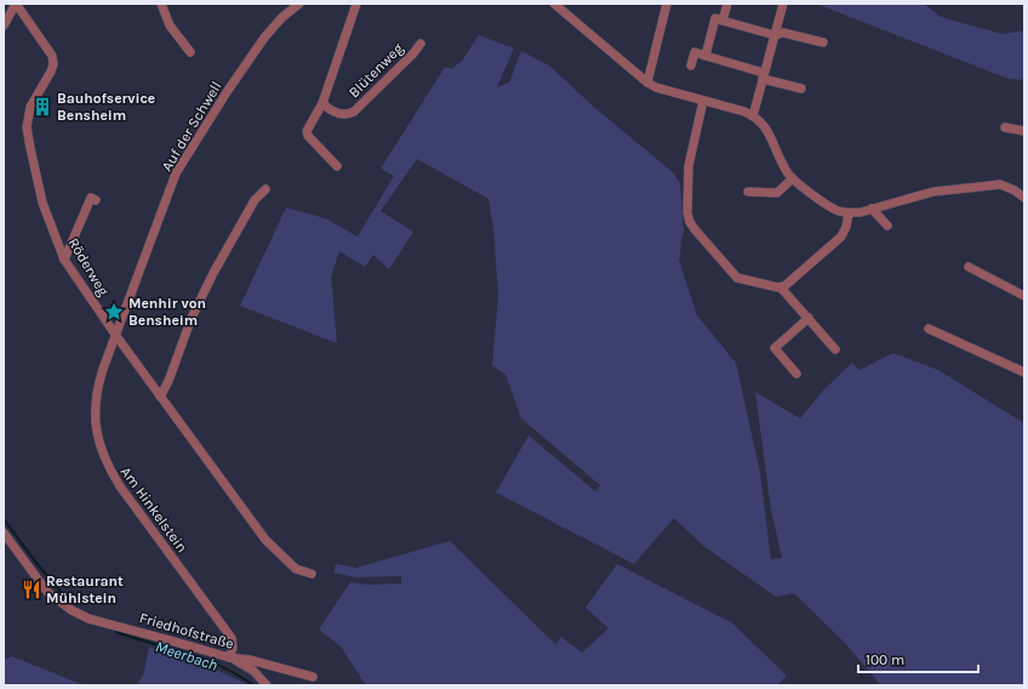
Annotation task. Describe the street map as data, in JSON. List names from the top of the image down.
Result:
{
  "streets": {
    "street": [
      "Blütenweg",
      "Auf der Schwell",
      "Röderweg",
      "Am Hinkelstein",
      "Friedhofstraße"
    ]
  },
  "crossings": [
    ["Auf der Schwell", "Röderweg"],
    ["Auf der Schwell", "Am Hinkelstein"],
    ["Röderweg", "Am Hinkelstein"],
    ["Am Hinkelstein", "Friedhofstraße"]
  ],
  "water": ["Meerbach"],
  "places": {
    "building": ["Bauhofservice Bensheim"],
    "place": ["Menhir von Bensheim"],
    "restaurant": ["Restaurant Mühlstein"]
  },
  "scale_bar": "100 m"
}
